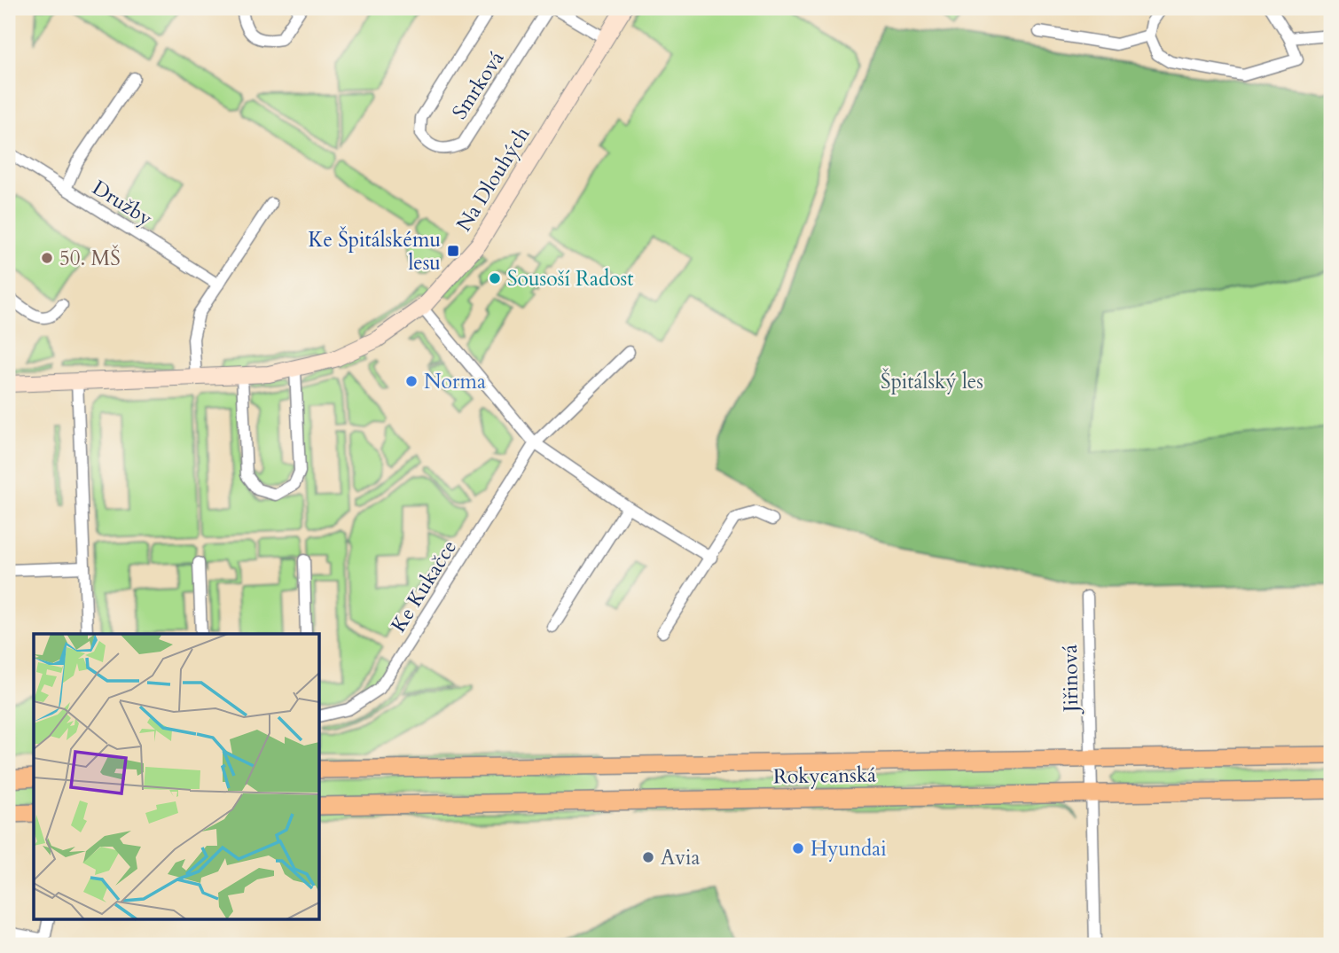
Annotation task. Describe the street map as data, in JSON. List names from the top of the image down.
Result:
{
  "streets": {
    "main road": ["Rokycanská"],
    "street": [
      "Smrková",
      "Na Dlouhých",
      "Družby",
      "Ke Kukačce",
      "Jiřinová"
    ]
  },
  "crossings": [
    ["Smrková", "Na Dlouhých"],
    ["Jiřinová", "Rokycanská"]
  ],
  "parks": ["Špitálský les"],
  "places": {
    "transit": ["Ke Špitálskému lesu"],
    "other": [
      "50. MŠ",
      "Sousoší Radost",
      "Norma",
      "Hyundai",
      "Avia"
    ]
  }
}
